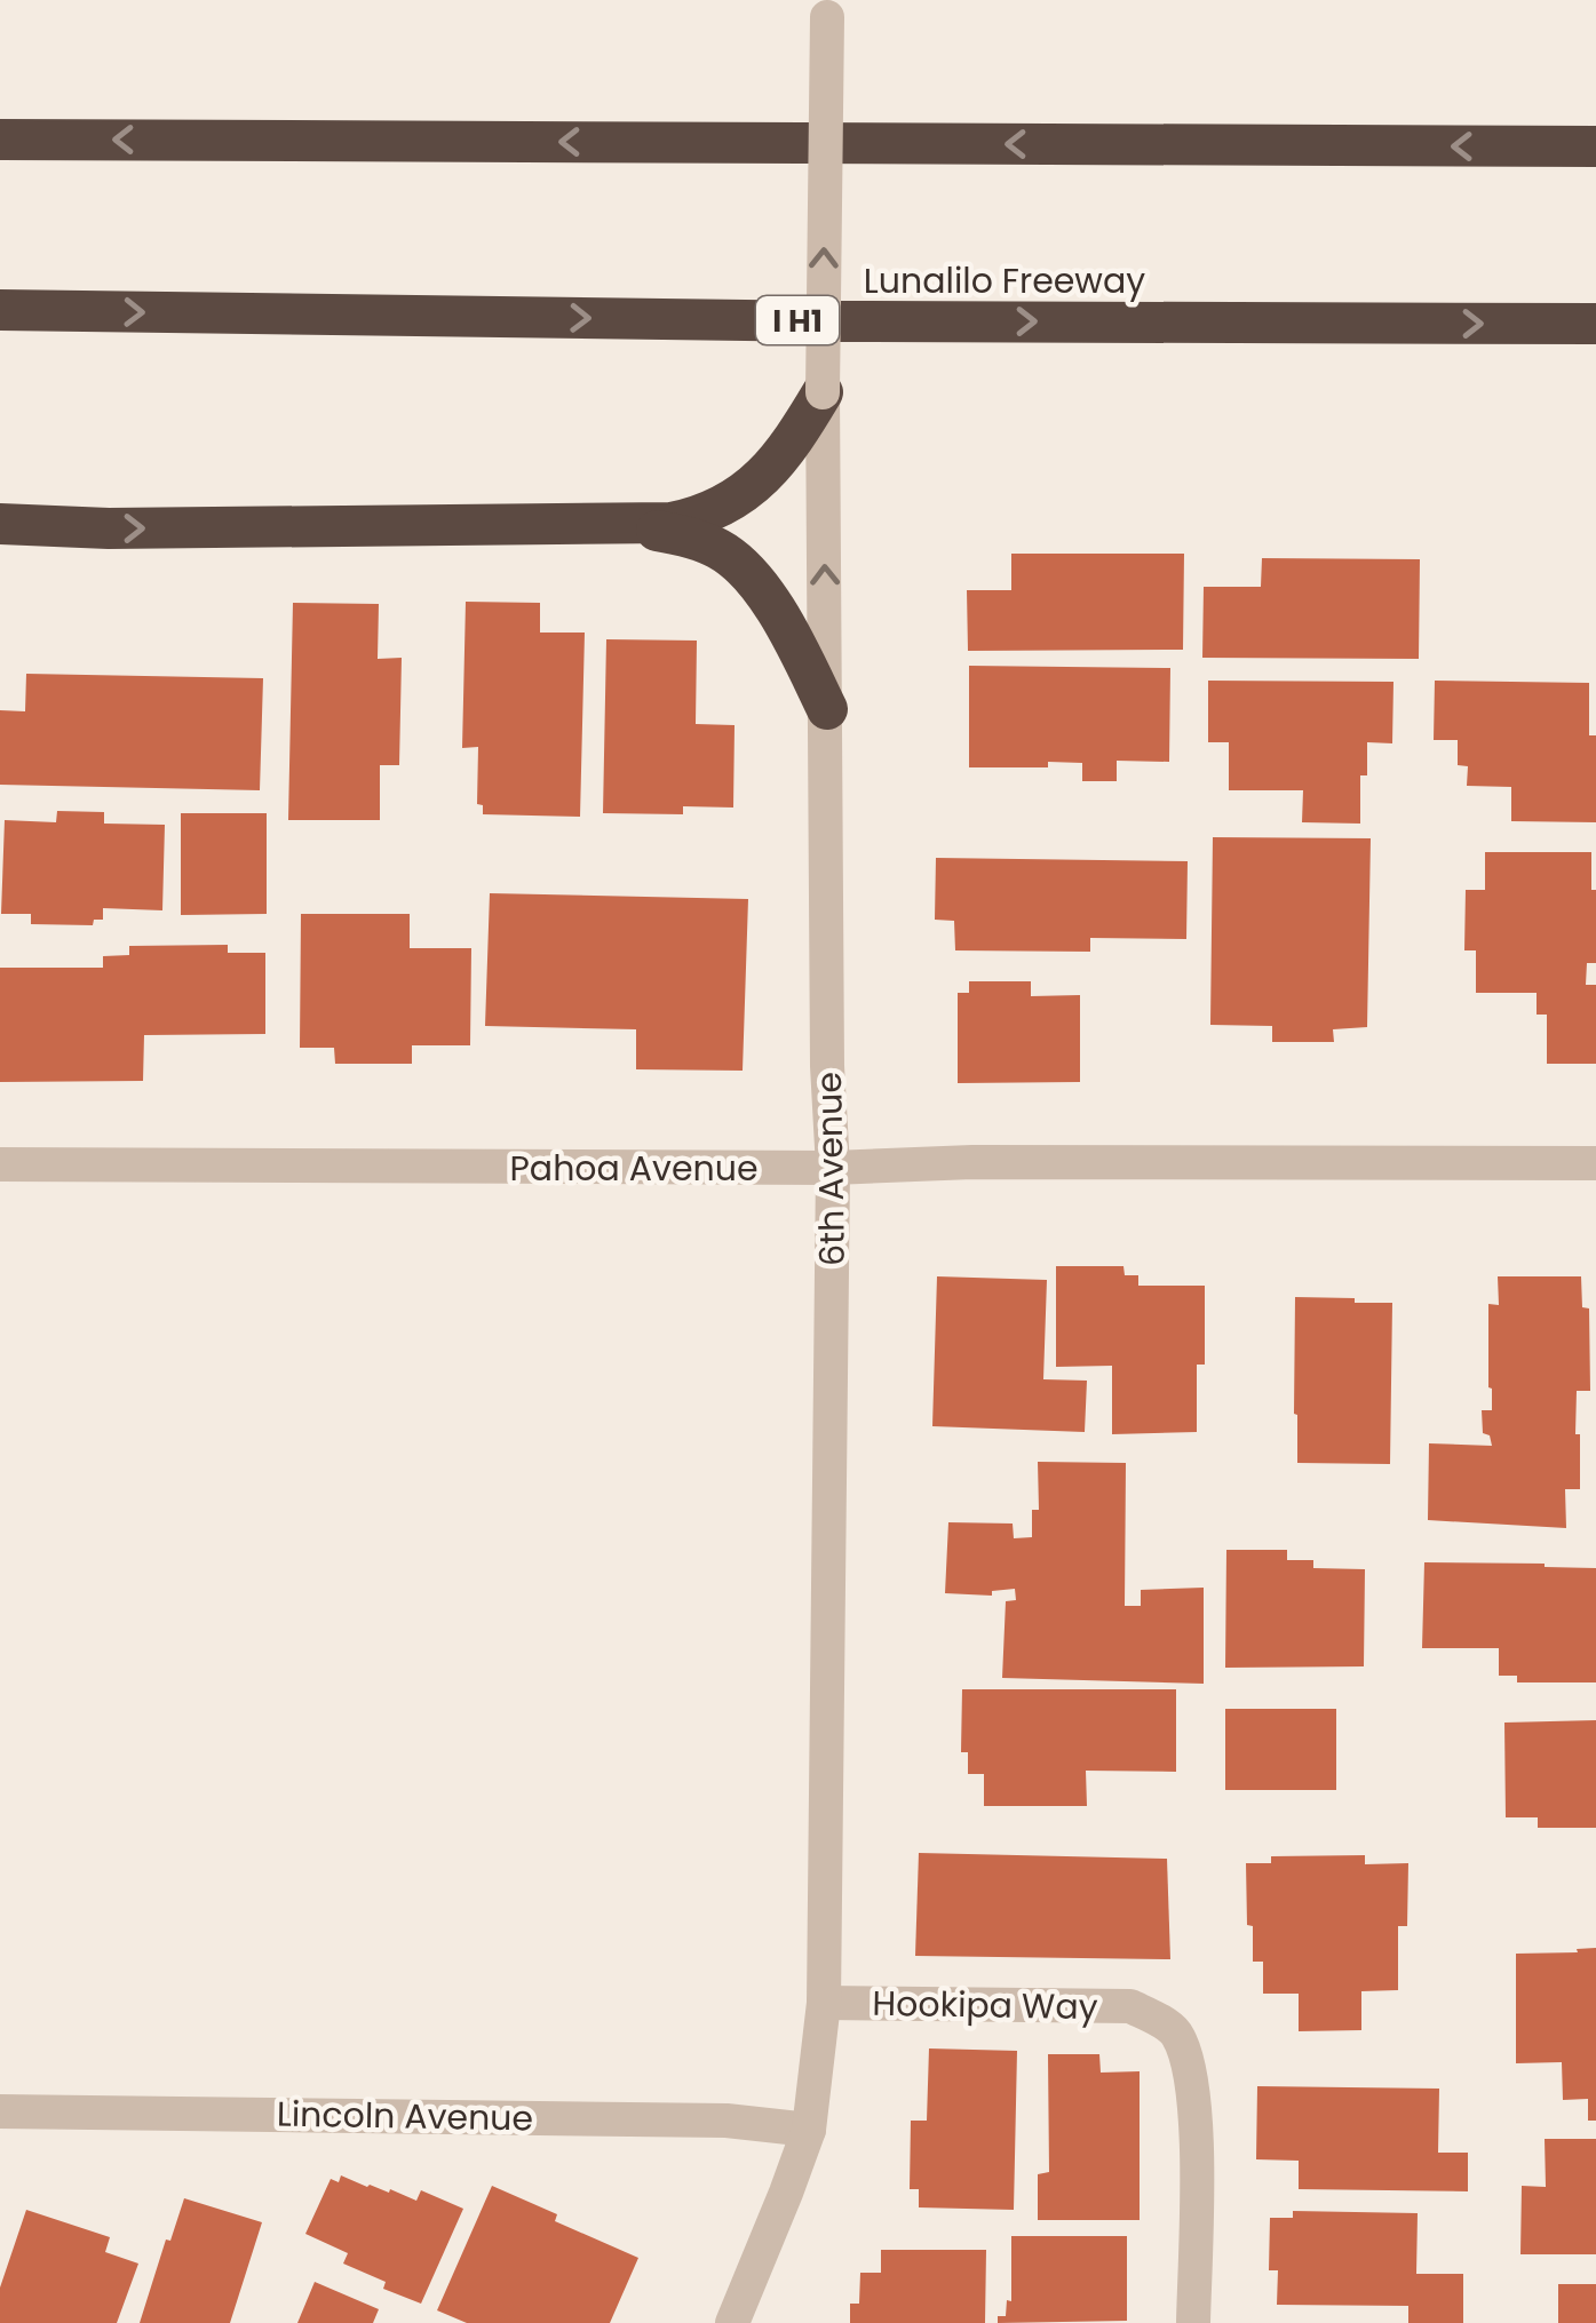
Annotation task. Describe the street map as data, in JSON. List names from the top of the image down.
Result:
{
  "streets": {
    "highway": ["Lunalilo Freeway", "I H1"],
    "street": [
      "Pahoa Avenue",
      "6th Avenue",
      "Hookipa Way",
      "Lincoln Avenue"
    ]
  },
  "crossings": [
    ["Pahoa Avenue", "6th Avenue"],
    ["6th Avenue", "Hookipa Way"],
    ["6th Avenue", "Lincoln Avenue"]
  ]
}
